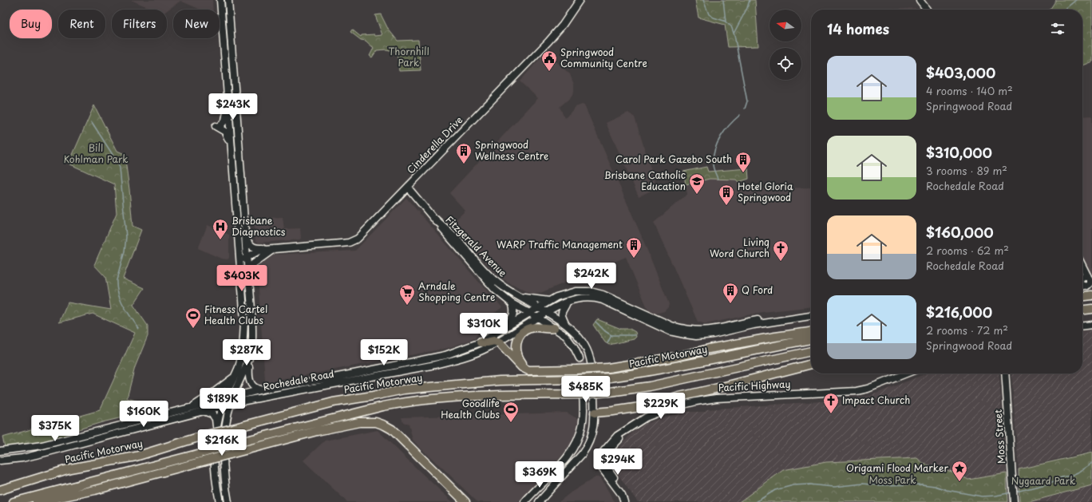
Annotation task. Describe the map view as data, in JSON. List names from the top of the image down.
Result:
{
  "streets": {
    "highway": ["Pacific Motorway"],
    "main road": [
      "Cinderella Drive",
      "Fitzgerald Avenue",
      "Rochedale Road",
      "Pacific Highway",
      "Moss Street"
    ]
  },
  "crossings": [
    ["Cinderella Drive", "Fitzgerald Avenue"],
    ["Fitzgerald Avenue", "Rochedale Road"]
  ],
  "parks": [
    "Thornhill Park",
    "Bill Kohlman Park",
    "Moss Park",
    "Nygaard Park"
  ],
  "places": {
    "public building": ["Springwood Community Centre"],
    "building": [
      "Springwood Wellness Centre",
      "Carol Park Gazebo South",
      "Hotel Gloria Springwood",
      "WARP Traffic Management",
      "Q Ford"
    ],
    "school or university": ["Brisbane Catholic Education"],
    "hospital": ["Brisbane Diagnostics"],
    "church": ["Living Word Church", "Impact Church"],
    "supermarket": ["Arndale Shopping Centre"],
    "sports": ["Fitness Cartel Health Clubs", "Goodlife Health Clubs"],
    "place": ["Origami Flood Marker"]
  },
  "north": "left",
  "page": {
    "chip": [
      "Buy",
      "Rent",
      "Filters",
      "New"
    ],
    "heading": "14 homes",
    "list": [
      {
        "name": "$403,000",
        "note": "4 rooms · 140 m² · Springwood Road"
      },
      {
        "name": "$310,000",
        "note": "3 rooms · 89 m² · Rochedale Road"
      },
      {
        "name": "$160,000",
        "note": "2 rooms · 62 m² · Rochedale Road"
      },
      {
        "name": "$216,000",
        "note": "2 rooms · 72 m² · Springwood Road"
      }
    ],
    "price": [
      "$243K",
      "$242K",
      "$403K",
      "$310K",
      "$287K",
      "$152K",
      "$485K",
      "$189K",
      "$229K",
      "$160K",
      "$375K",
      "$216K",
      "$294K",
      "$369K"
    ]
  }
}
